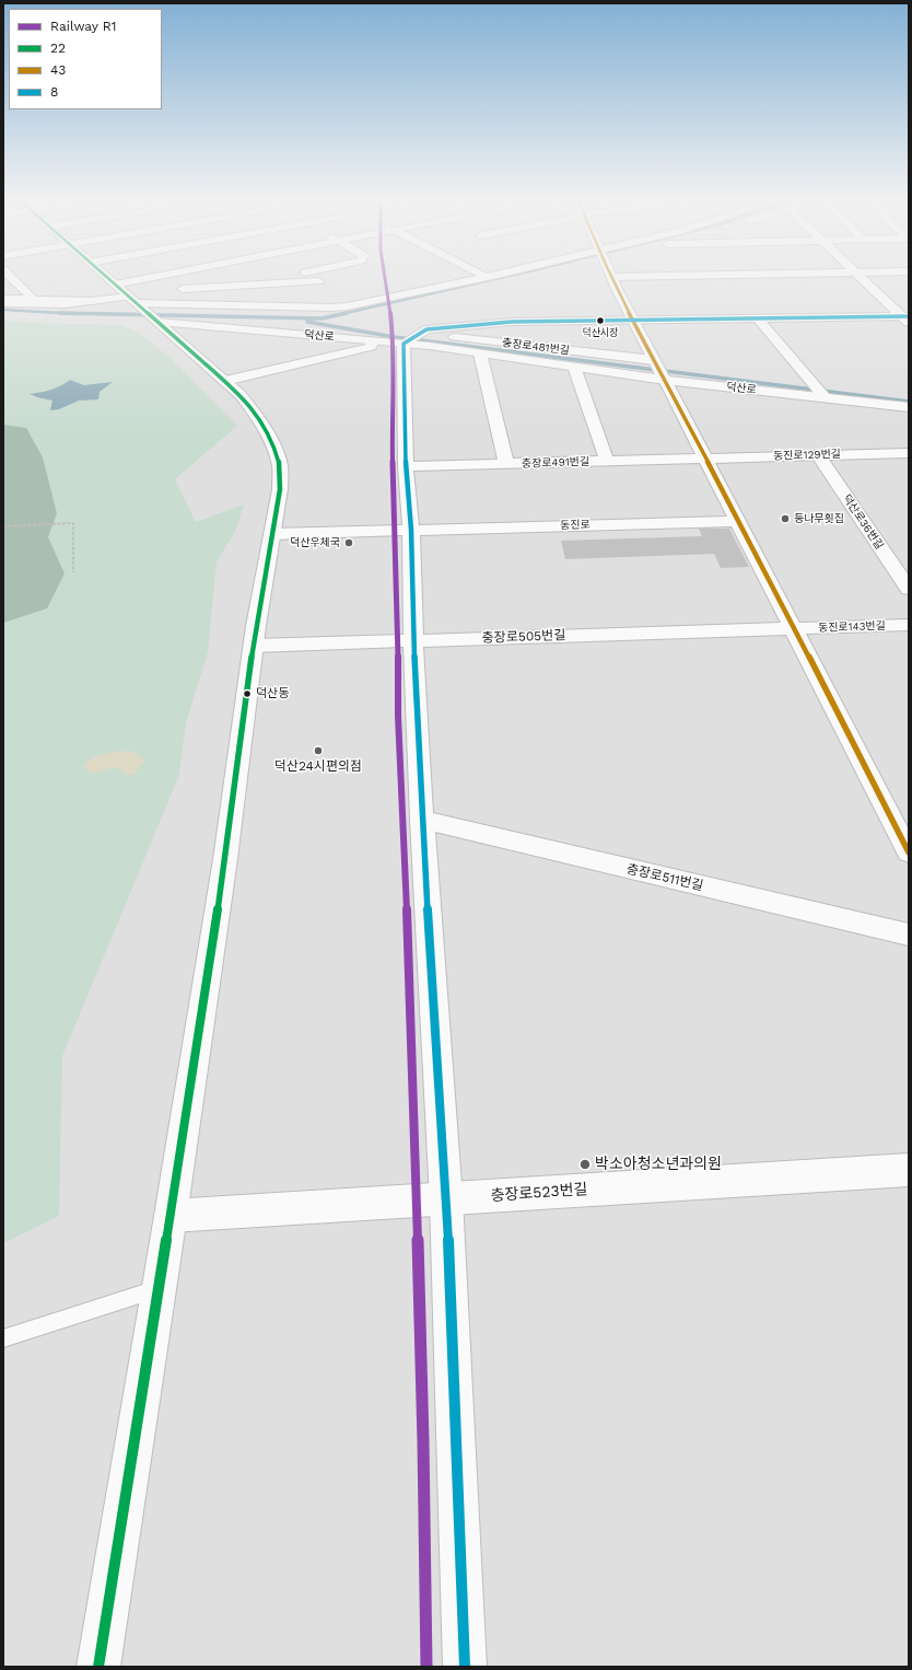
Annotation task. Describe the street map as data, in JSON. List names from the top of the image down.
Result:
{
  "streets": {
    "street": [
      "덕산로",
      "충장로481번길",
      "동진로129번길",
      "충장로491번길",
      "덕산로36번길",
      "동진로",
      "동진로143번길",
      "충장로505번길",
      "충장로511번길",
      "충장로523번길"
    ]
  },
  "crossings": [
    ["덕산로", "충장로481번길"],
    ["동진로129번길", "충장로491번길"],
    ["동진로129번길", "덕산로36번길"],
    ["동진로143번길", "충장로505번길"]
  ],
  "places": [
    "덕산시장",
    "등나무횟집",
    "덕산우체국",
    "덕산동",
    "덕산24시편의점",
    "박소아청소년과의원"
  ],
  "lines": [
    "rail line R1",
    "transit line 22",
    "transit line 43",
    "transit line 8"
  ],
  "legend": [
    "Railway R1",
    "22",
    "43",
    "8"
  ]
}
